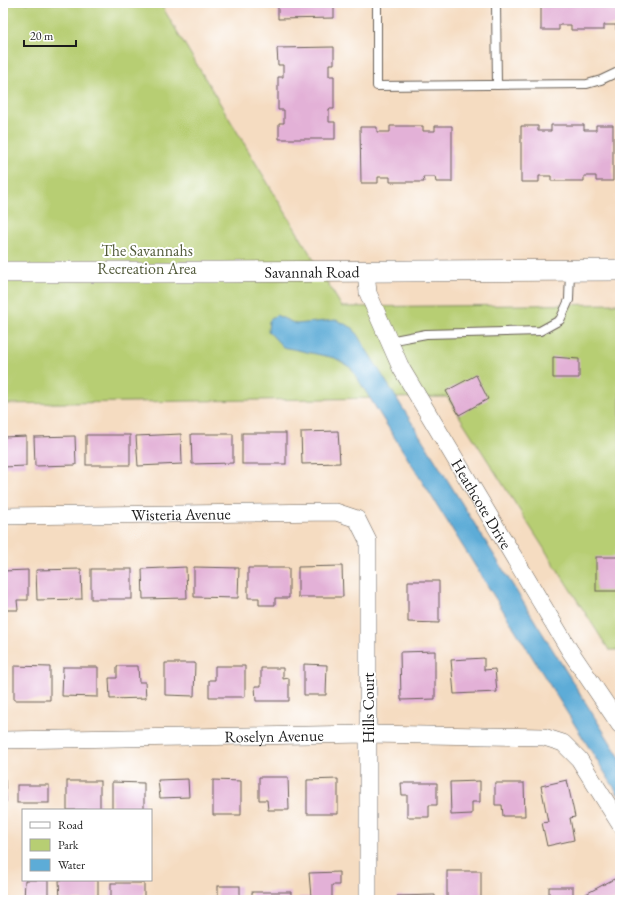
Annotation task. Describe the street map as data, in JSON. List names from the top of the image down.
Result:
{
  "streets": {
    "street": [
      "Savannah Road",
      "Heathcote Drive",
      "Wisteria Avenue",
      "Hills Court",
      "Roselyn Avenue"
    ]
  },
  "crossings": [
    ["Savannah Road", "Heathcote Drive"],
    ["Wisteria Avenue", "Hills Court"],
    ["Hills Court", "Roselyn Avenue"]
  ],
  "parks": ["The Savannahs Recreation Area"],
  "legend": ["Road", "Park", "Water"],
  "scale_bar": "20 m"
}
